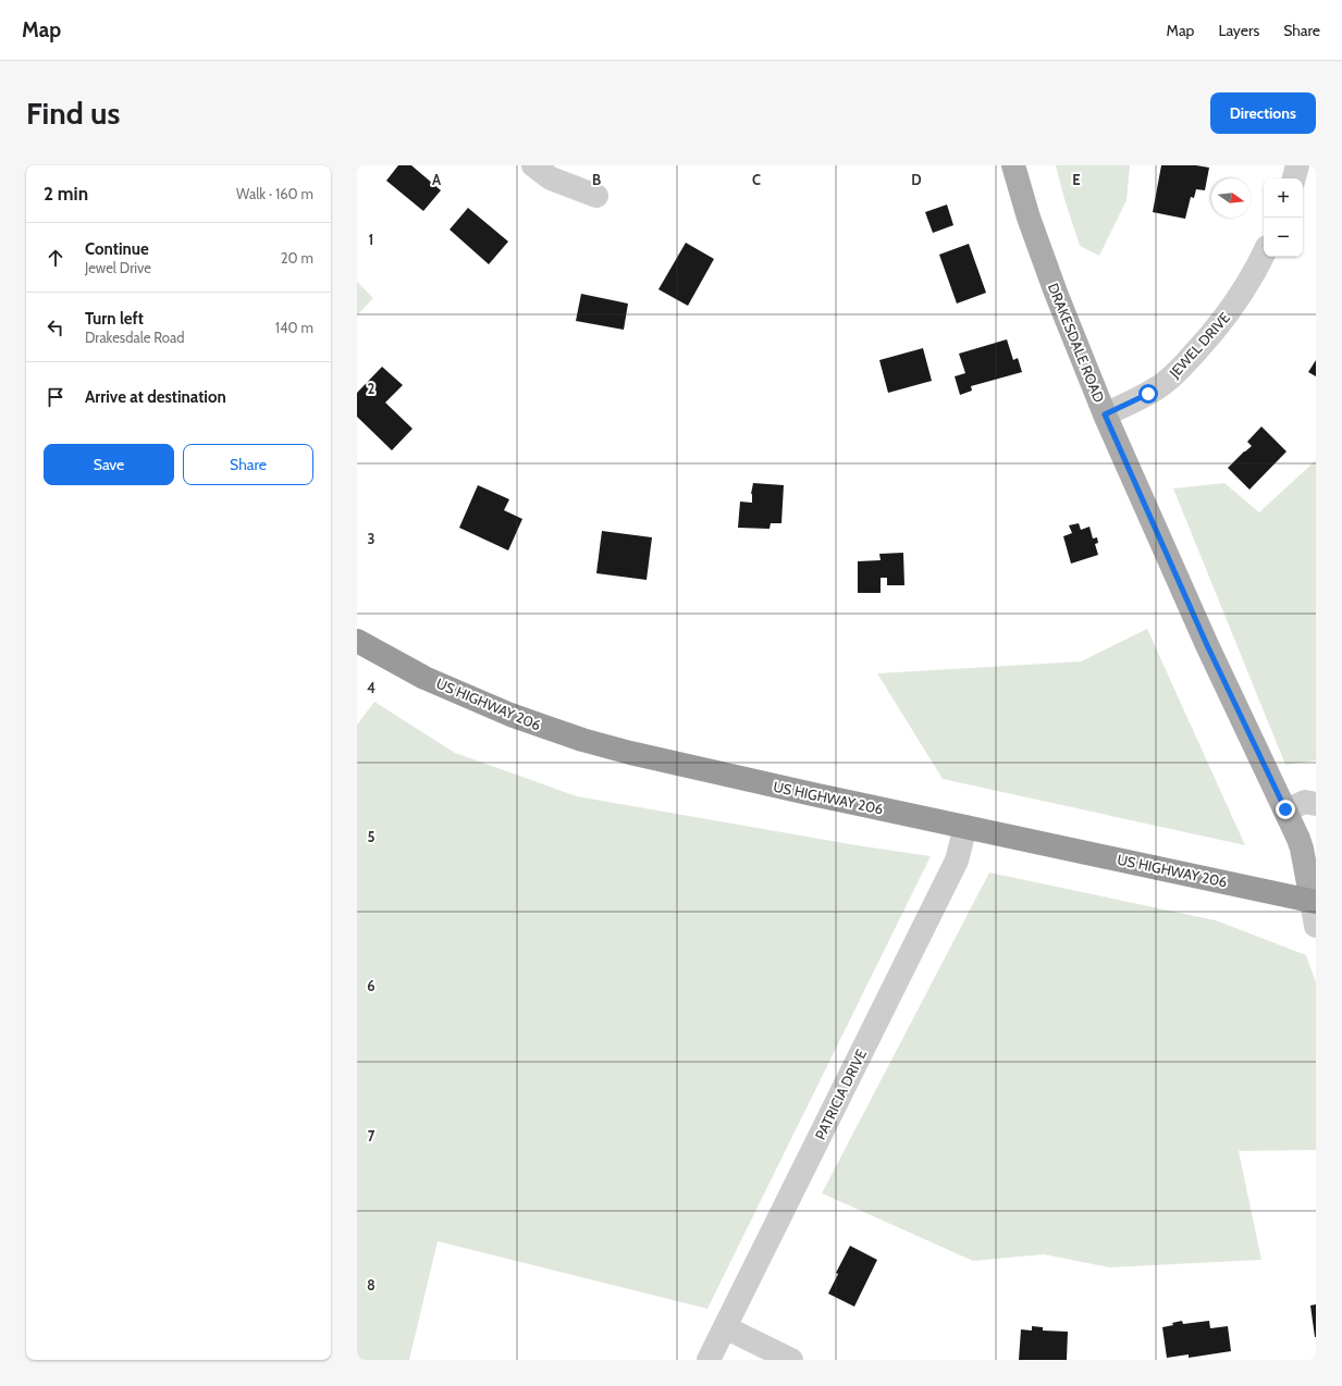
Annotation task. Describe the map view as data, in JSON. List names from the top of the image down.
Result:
{
  "streets": {
    "highway": ["US HIGHWAY 206"],
    "main road": ["DRAKESDALE ROAD"],
    "street": ["JEWEL DRIVE", "PATRICIA DRIVE"]
  },
  "crossings": [
    ["DRAKESDALE ROAD", "JEWEL DRIVE"],
    ["DRAKESDALE ROAD", "US HIGHWAY 206"],
    ["US HIGHWAY 206", "PATRICIA DRIVE"]
  ],
  "north": "right",
  "page": {
    "header": "Map",
    "nav": ["Map", "Layers", "Share"],
    "buttons": [
      "Directions",
      ["Save", "Share"]
    ],
    "title": "Find us",
    "heading": ["2 min", "Walk · 160 m"],
    "map_buttons": ["+", "−"],
    "list": [
      ["Continue", "Jewel Drive", "20 m"],
      ["Turn left", "Drakesdale Road", "140 m"],
      "Arrive at destination"
    ]
  },
  "grid": {
    "columns": [
      "A",
      "B",
      "C",
      "D",
      "E"
    ],
    "rows": [
      "1",
      "2",
      "3",
      "4",
      "5",
      "6",
      "7",
      "8"
    ]
  }
}
